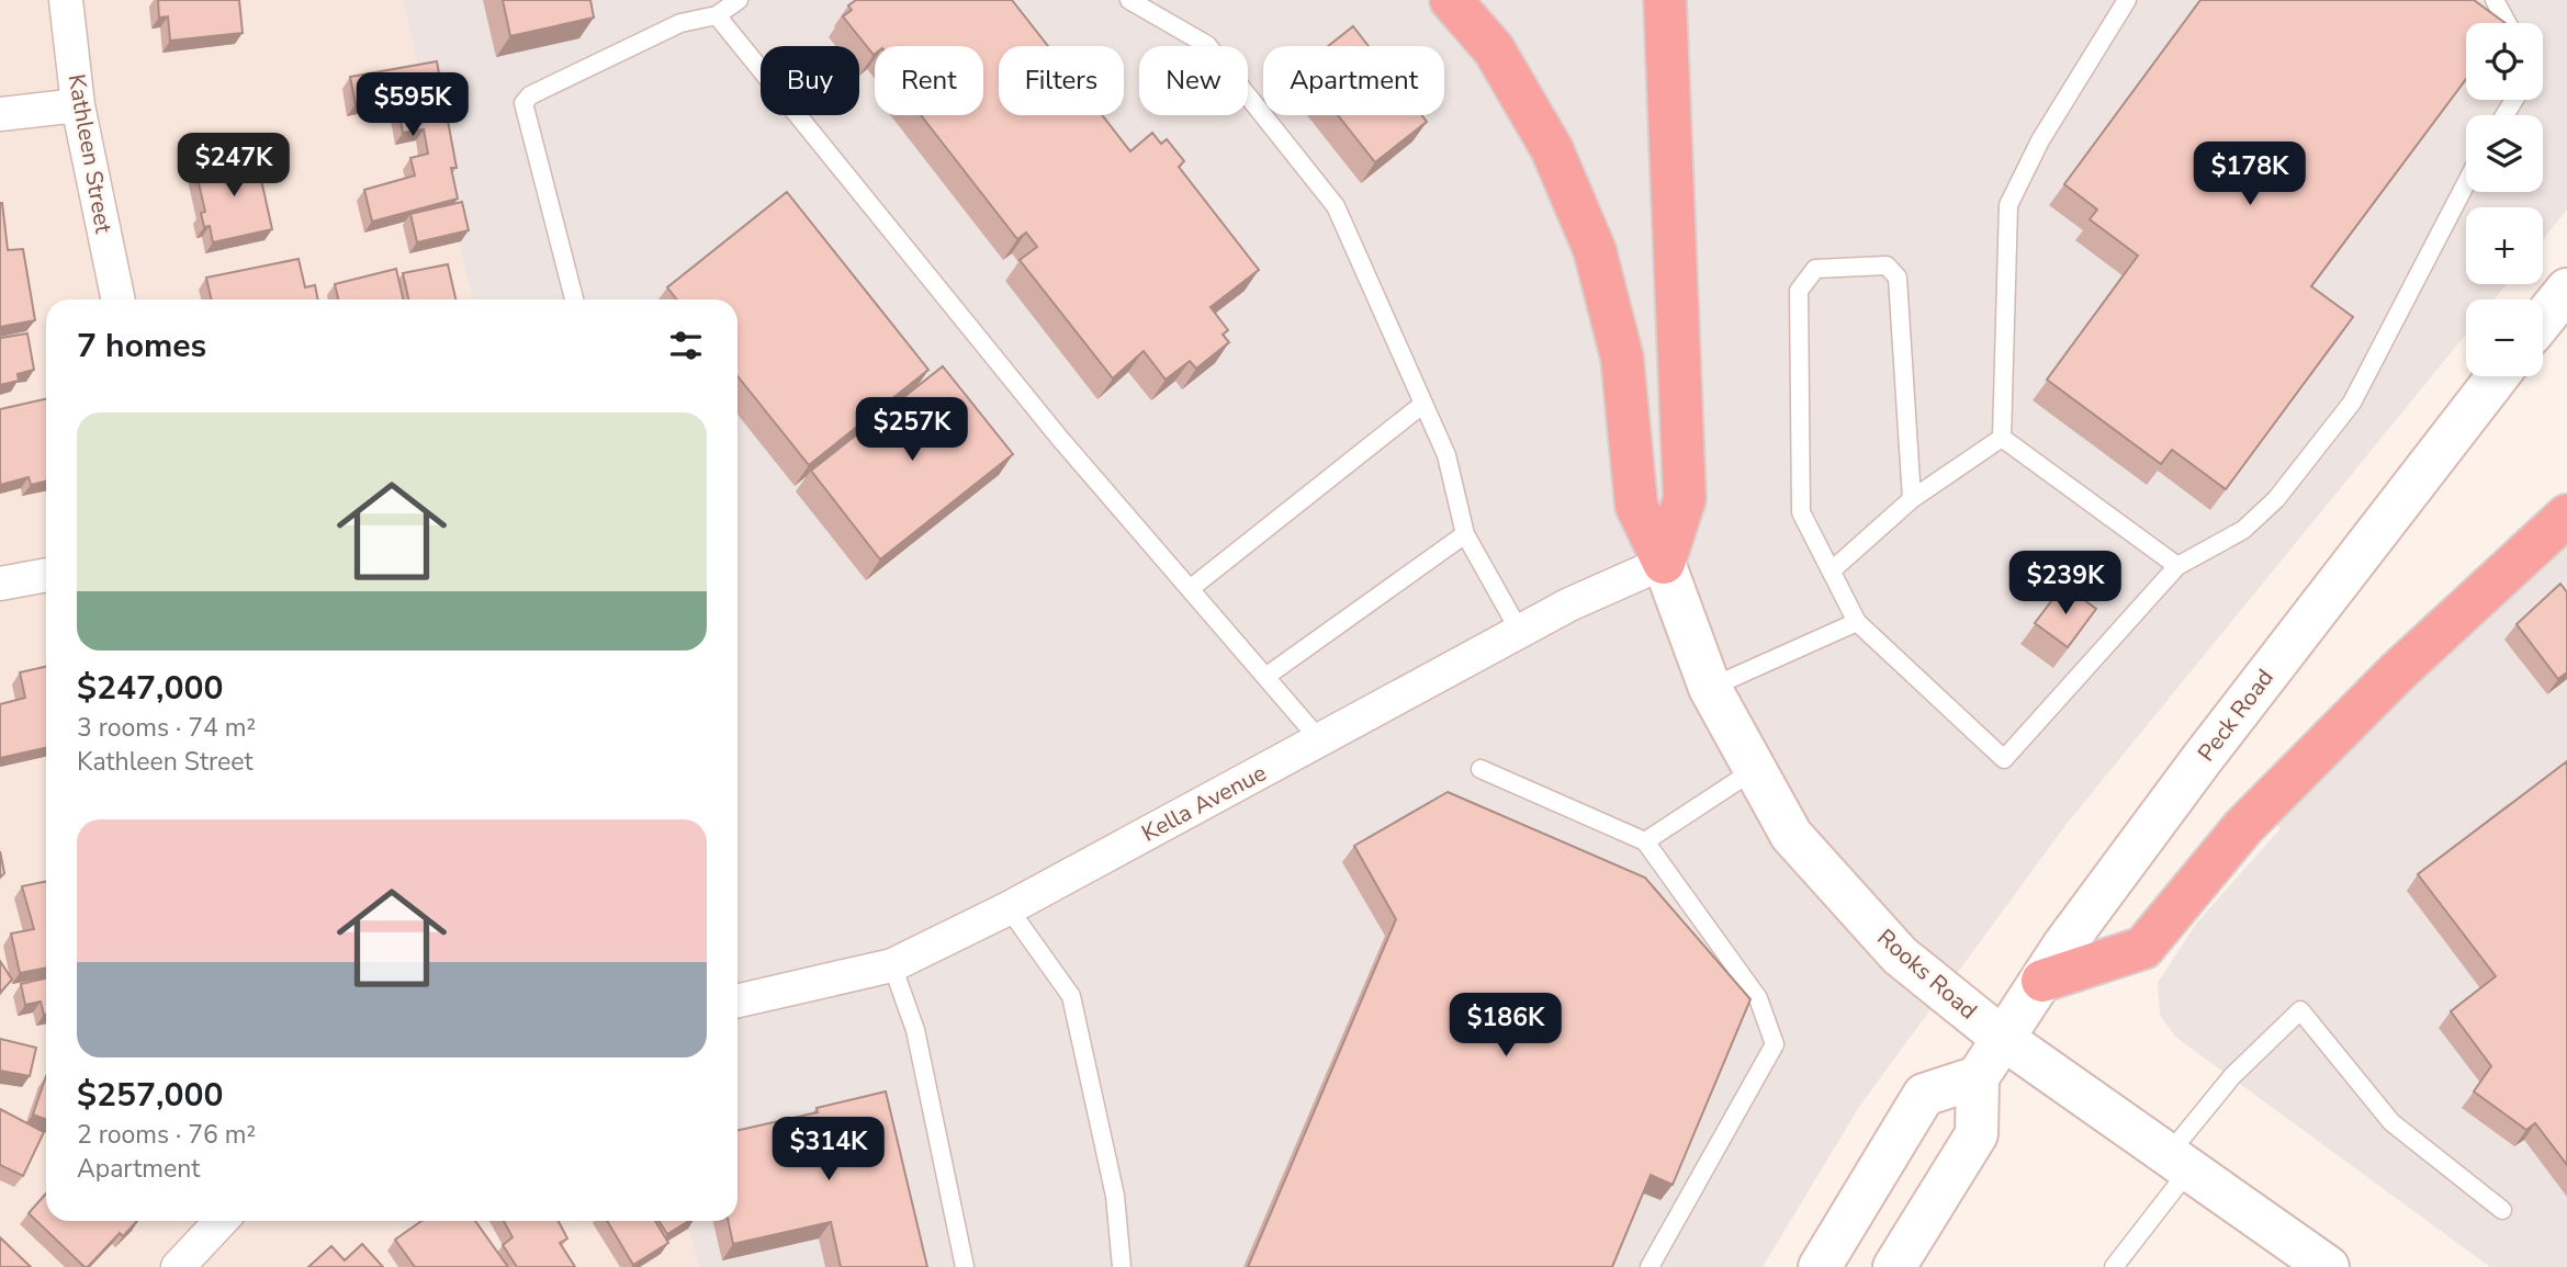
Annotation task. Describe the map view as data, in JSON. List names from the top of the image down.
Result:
{
  "streets": {
    "main road": ["Peck Road", "Rooks Road"],
    "street": ["Kathleen Street", "Kella Avenue"]
  },
  "crossings": [
    ["Peck Road", "Rooks Road"],
    ["Kella Avenue", "Rooks Road"]
  ],
  "page": {
    "map_buttons": ["+", "−"],
    "chip": [
      "Buy",
      "Rent",
      "Filters",
      "New",
      "Apartment"
    ],
    "price": [
      "$595K",
      "$247K",
      "$178K",
      "$257K",
      "$239K",
      "$186K",
      "$314K"
    ],
    "heading": "7 homes",
    "list": [
      {
        "name": "$247,000",
        "note": "3 rooms · 74 m² · Kathleen Street"
      },
      {
        "name": "$257,000",
        "note": "2 rooms · 76 m² · Apartment"
      }
    ]
  }
}
